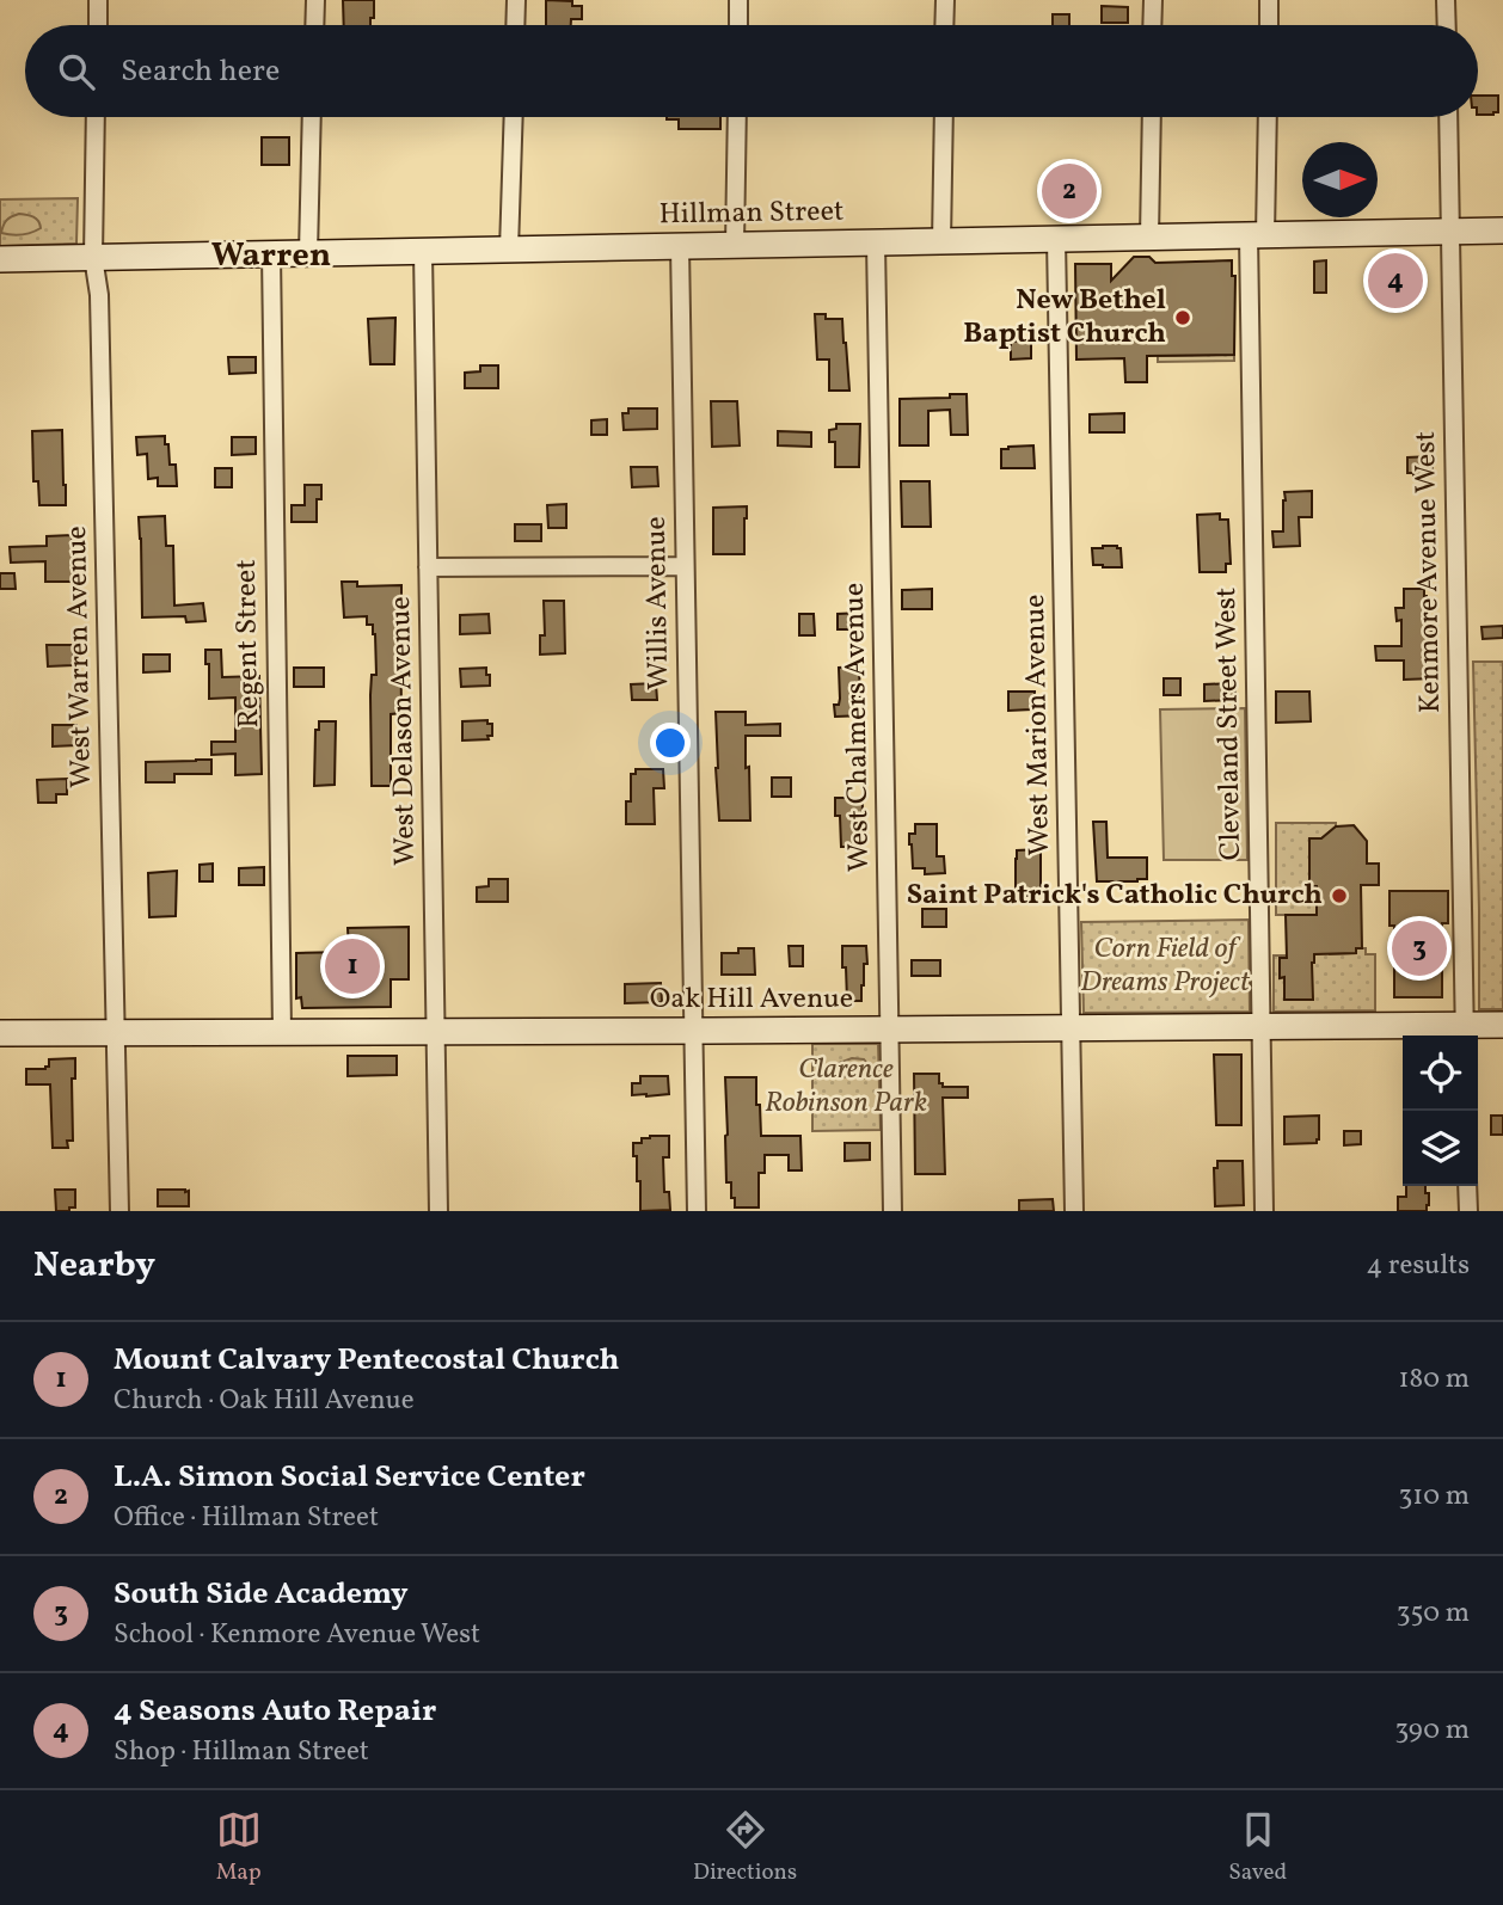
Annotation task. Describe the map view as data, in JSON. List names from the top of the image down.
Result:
{
  "streets": {
    "street": [
      "Hillman Street",
      "Kenmore Avenue West",
      "Willis Avenue",
      "Regent Street",
      "West Warren Avenue",
      "Cleveland Street West",
      "West Marion Avenue",
      "West Chalmers Avenue",
      "West Delason Avenue",
      "Oak Hill Avenue"
    ]
  },
  "crossings": [
    ["Hillman Street", "Kenmore Avenue West"],
    ["Hillman Street", "Willis Avenue"],
    ["Hillman Street", "Regent Street"],
    ["Hillman Street", "West Warren Avenue"],
    ["Hillman Street", "Cleveland Street West"],
    ["Hillman Street", "West Marion Avenue"],
    ["Hillman Street", "West Chalmers Avenue"],
    ["Hillman Street", "West Delason Avenue"],
    ["Kenmore Avenue West", "Oak Hill Avenue"],
    ["Willis Avenue", "Oak Hill Avenue"],
    ["Regent Street", "Oak Hill Avenue"],
    ["West Warren Avenue", "Oak Hill Avenue"],
    ["Cleveland Street West", "Oak Hill Avenue"],
    ["West Marion Avenue", "Oak Hill Avenue"],
    ["West Chalmers Avenue", "Oak Hill Avenue"],
    ["West Delason Avenue", "Oak Hill Avenue"]
  ],
  "districts": ["Warren"],
  "parks": ["Corn Field of Dreams Project", "Clarence Robinson Park"],
  "places": ["New Bethel Baptist Church", "Saint Patrick's Catholic Church"],
  "north": "right",
  "page": {
    "search": "Search here",
    "pins": [
      "2",
      "4",
      "3",
      "1"
    ],
    "heading": ["Nearby", "4 results"],
    "list": [
      {
        "mark": "1",
        "name": "Mount Calvary Pentecostal Church",
        "note": "Church · Oak Hill Avenue",
        "value": "180 m"
      },
      {
        "mark": "2",
        "name": "L.A. Simon Social Service Center",
        "note": "Office · Hillman Street",
        "value": "310 m"
      },
      {
        "mark": "3",
        "name": "South Side Academy",
        "note": "School · Kenmore Avenue West",
        "value": "350 m"
      },
      {
        "mark": "4",
        "name": "4 Seasons Auto Repair",
        "note": "Shop · Hillman Street",
        "value": "390 m"
      }
    ],
    "nav": ["Map", "Directions", "Saved"]
  }
}
